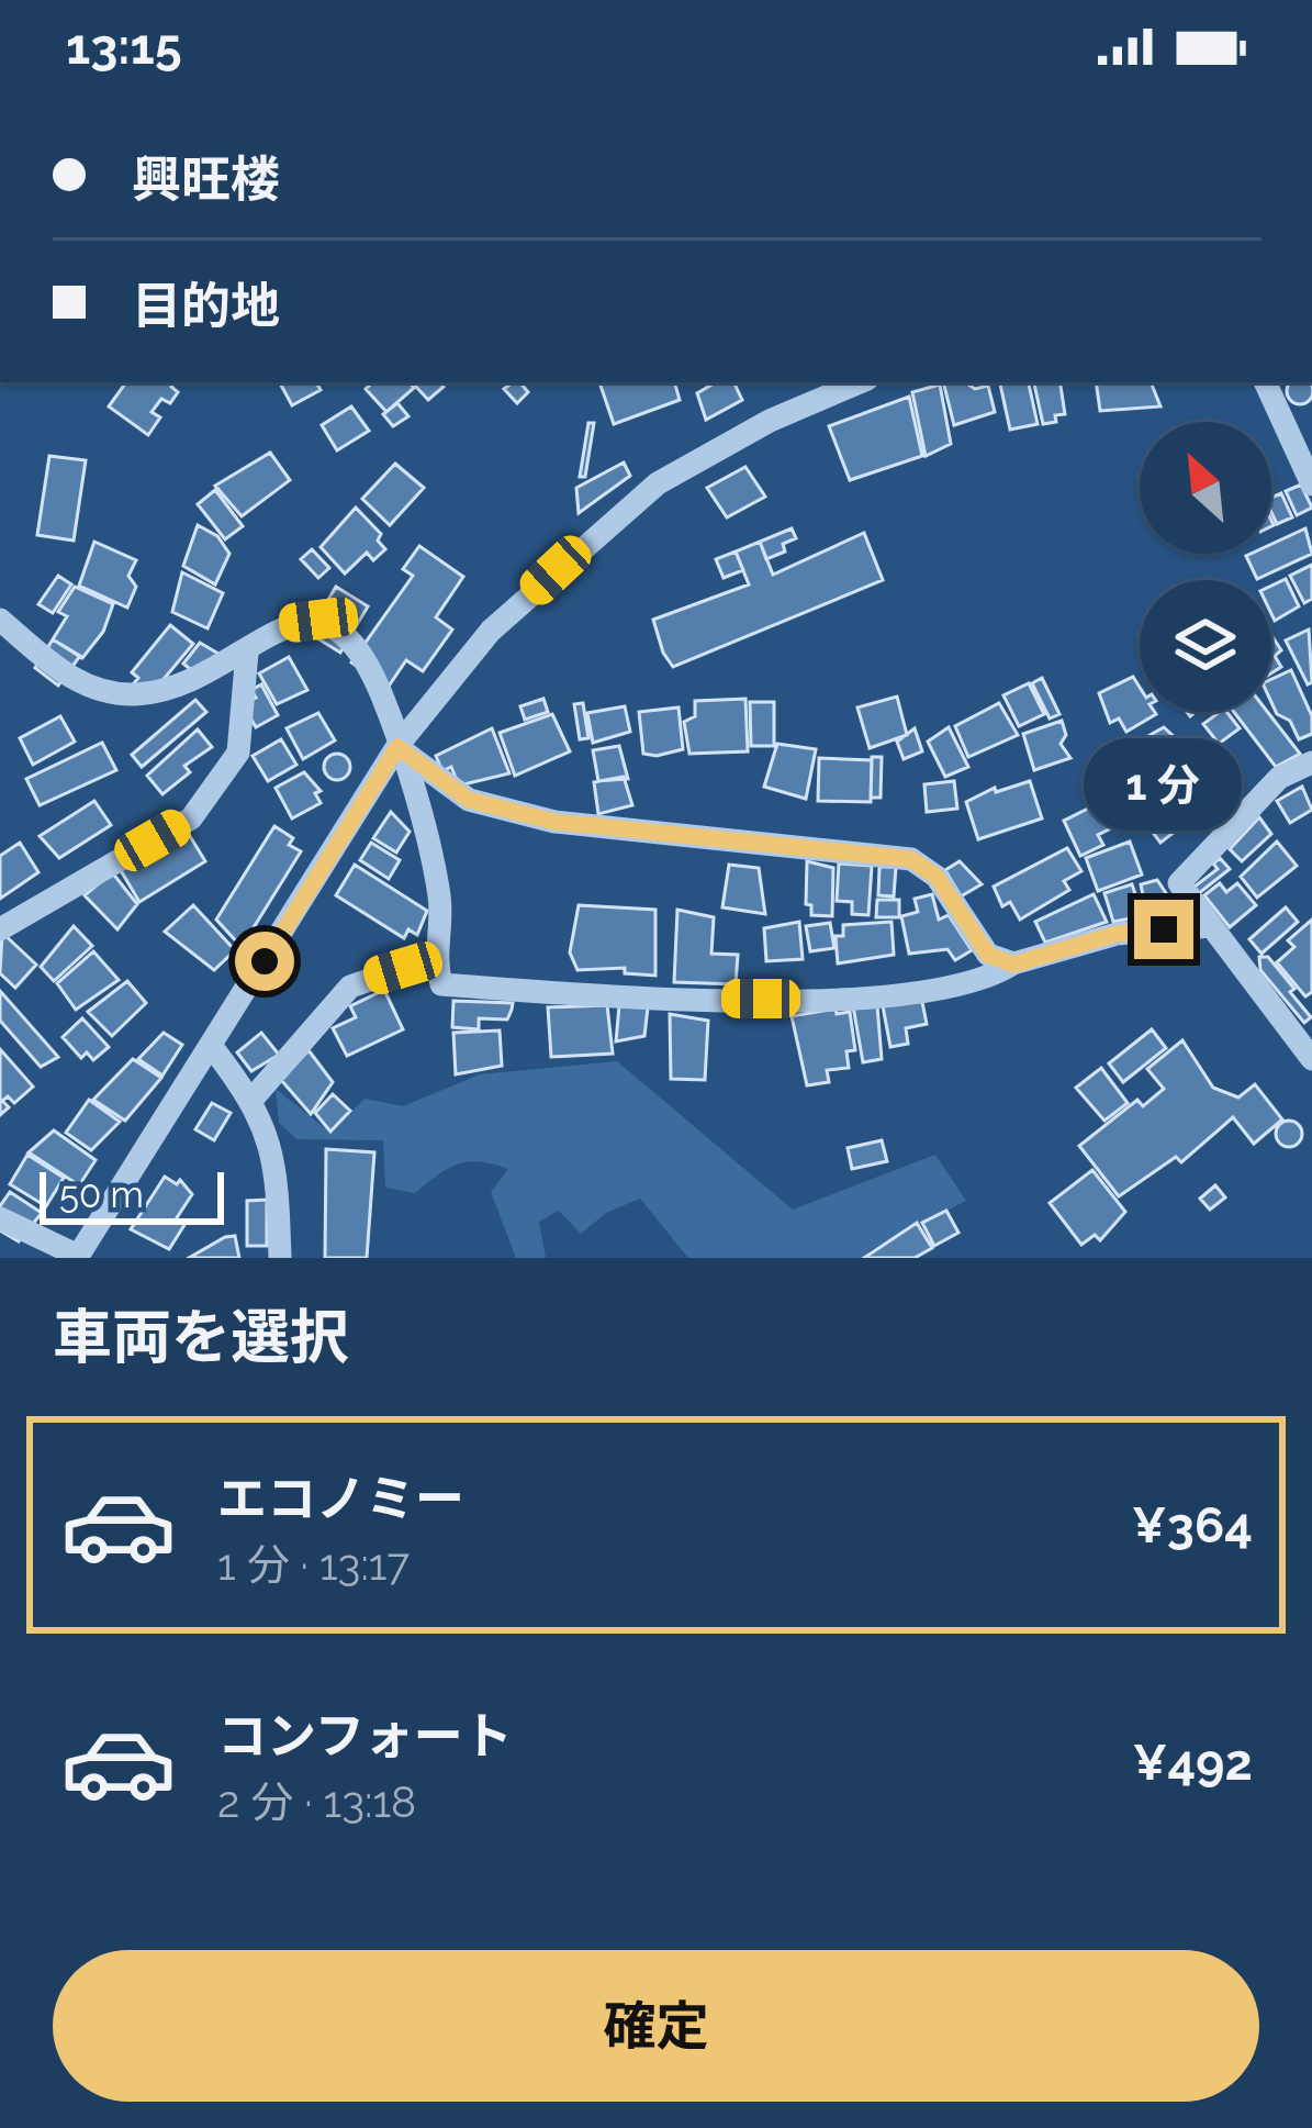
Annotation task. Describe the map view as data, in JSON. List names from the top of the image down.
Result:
{
  "scale_bar": "50 m",
  "north": "top left",
  "page": {
    "status": "13:15",
    "banner": ["興旺楼", "目的地"],
    "bubble": "1 分",
    "scale": "50 m",
    "heading": "車両を選択",
    "list": [
      {
        "name": "エコノミー",
        "note": "1 分 · 13:17",
        "value": "¥364"
      },
      {
        "name": "コンフォート",
        "note": "2 分 · 13:18",
        "value": "¥492"
      }
    ],
    "buttons": "確定"
  }
}
